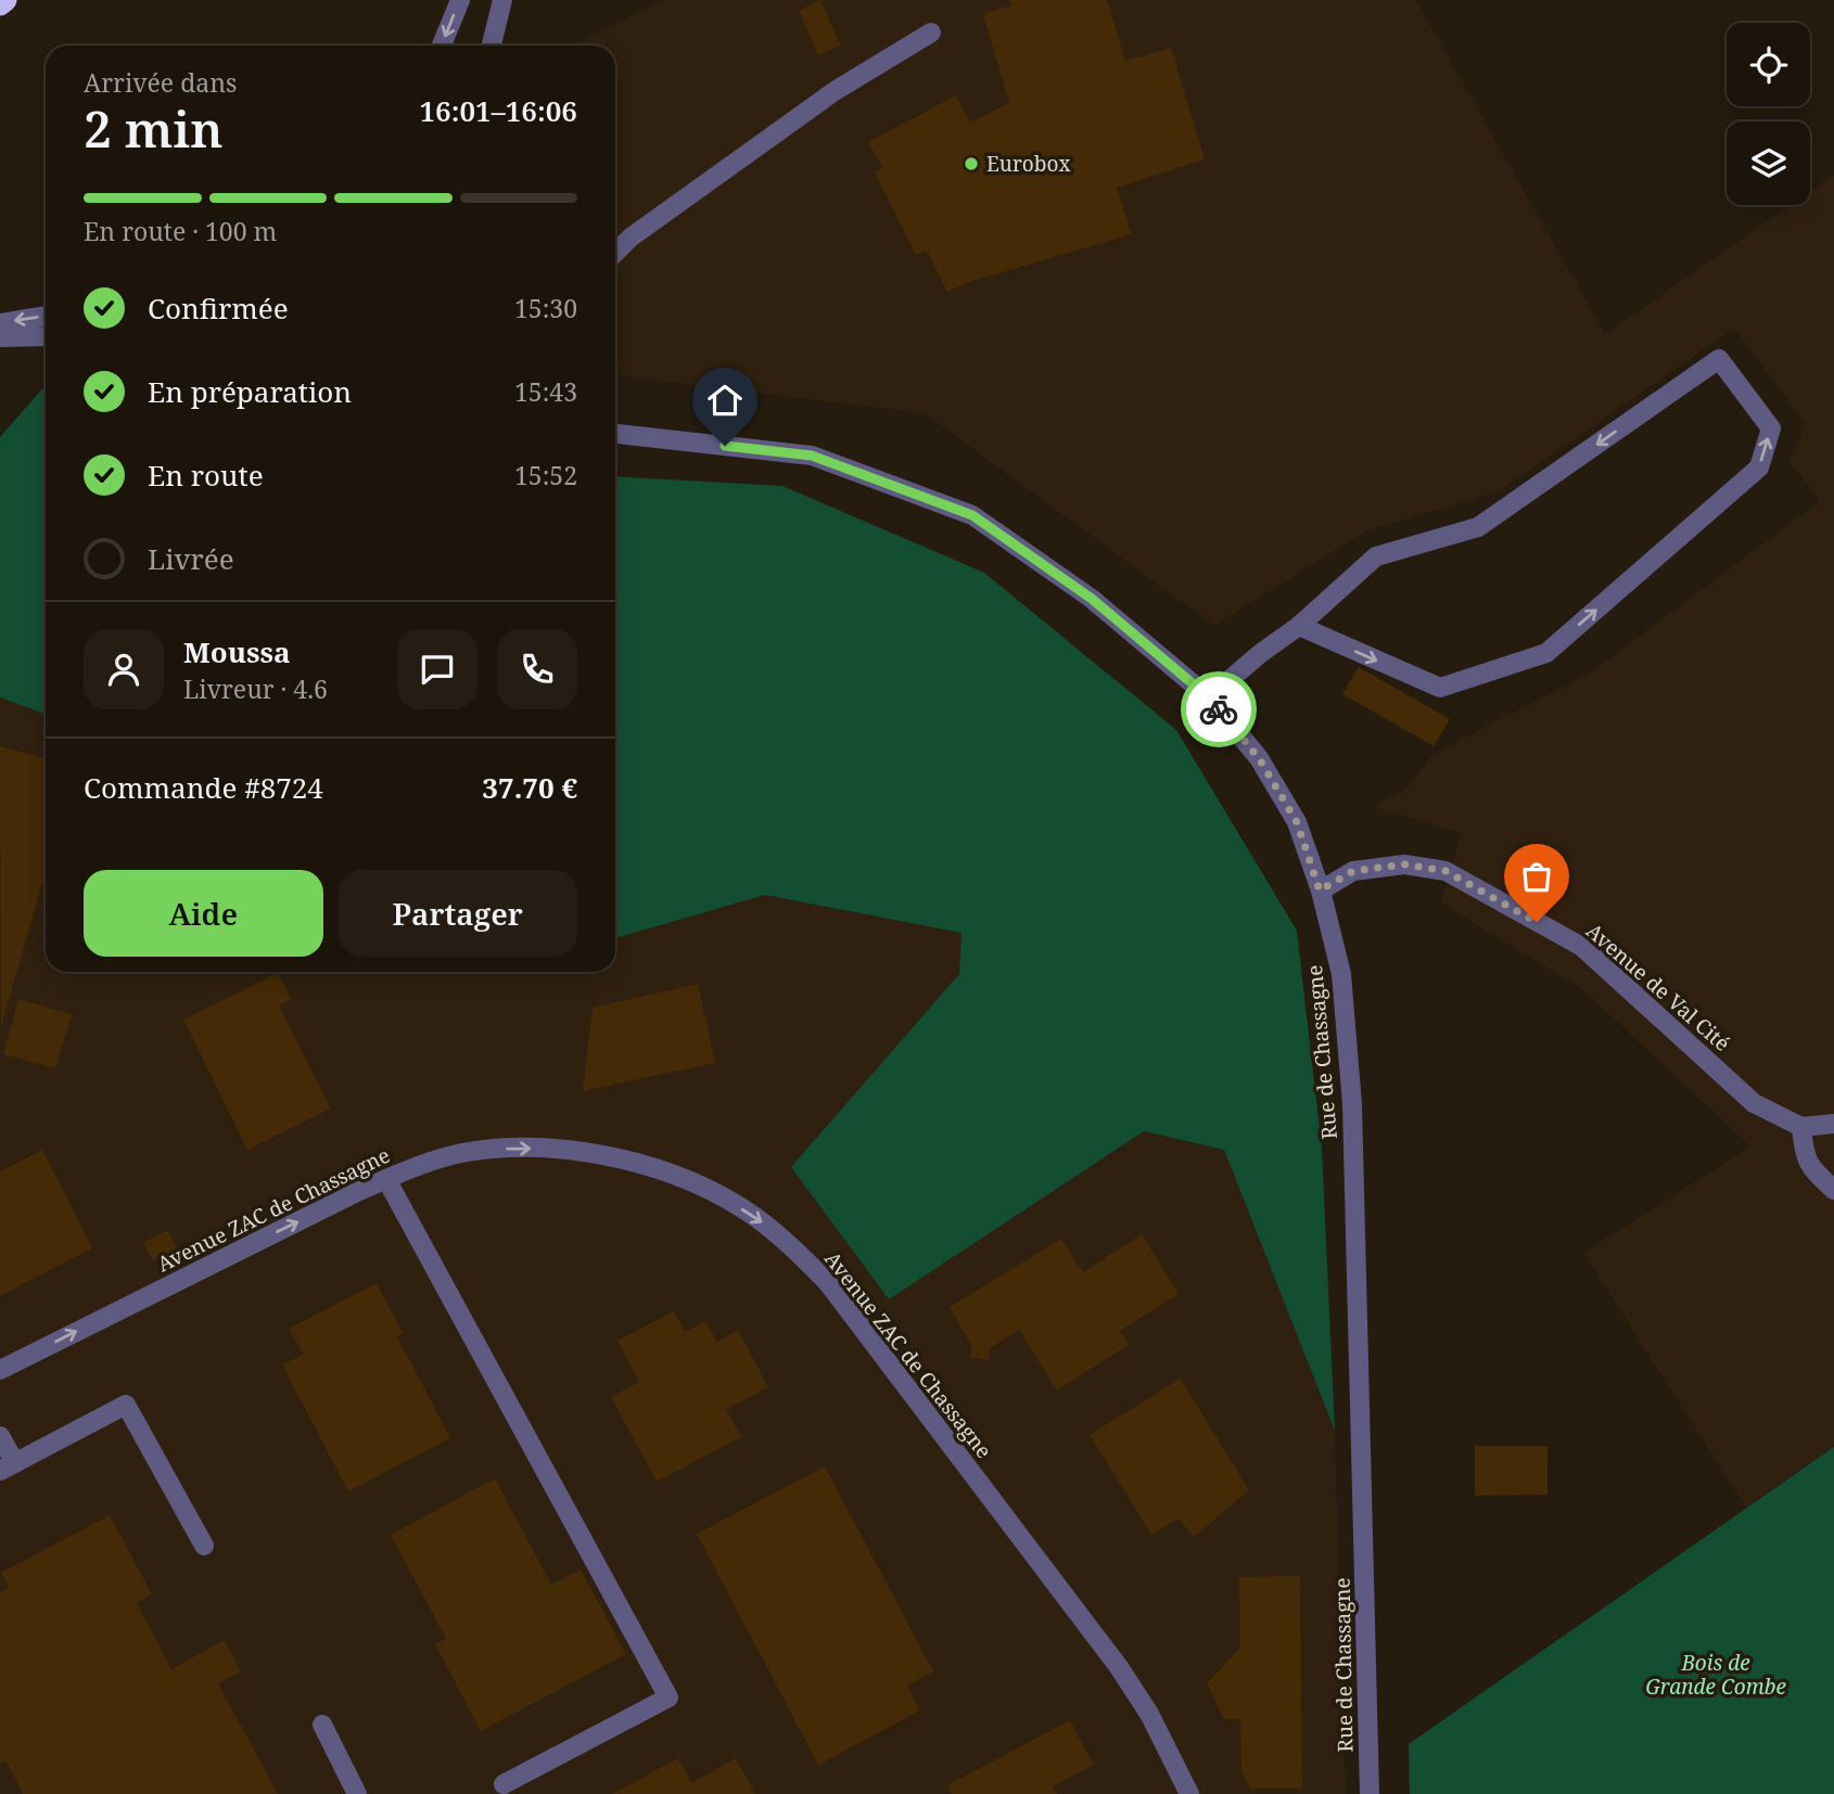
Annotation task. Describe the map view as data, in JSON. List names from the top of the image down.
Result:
{
  "streets": {
    "street": ["Avenue de Val Cité", "Rue de Chassagne", "Avenue ZAC de Chassagne"]
  },
  "crossings": [
    ["Avenue de Val Cité", "Rue de Chassagne"]
  ],
  "one_way": ["Avenue ZAC de Chassagne"],
  "parks": ["Bois de Grande Combe"],
  "places": ["Eurobox"],
  "page": {
    "heading": ["2 min", "Arrivée dans", "16:01–16:06"],
    "panel": [
      "Moussa",
      "Livreur · 4.6",
      "Commande #8724",
      "37.70 €"
    ],
    "bar": "En route · 100 m",
    "list": [
      ["Confirmée", "15:30"],
      ["En préparation", "15:43"],
      ["En route", "15:52"],
      "Livrée"
    ],
    "buttons": ["Aide", "Partager"]
  }
}
